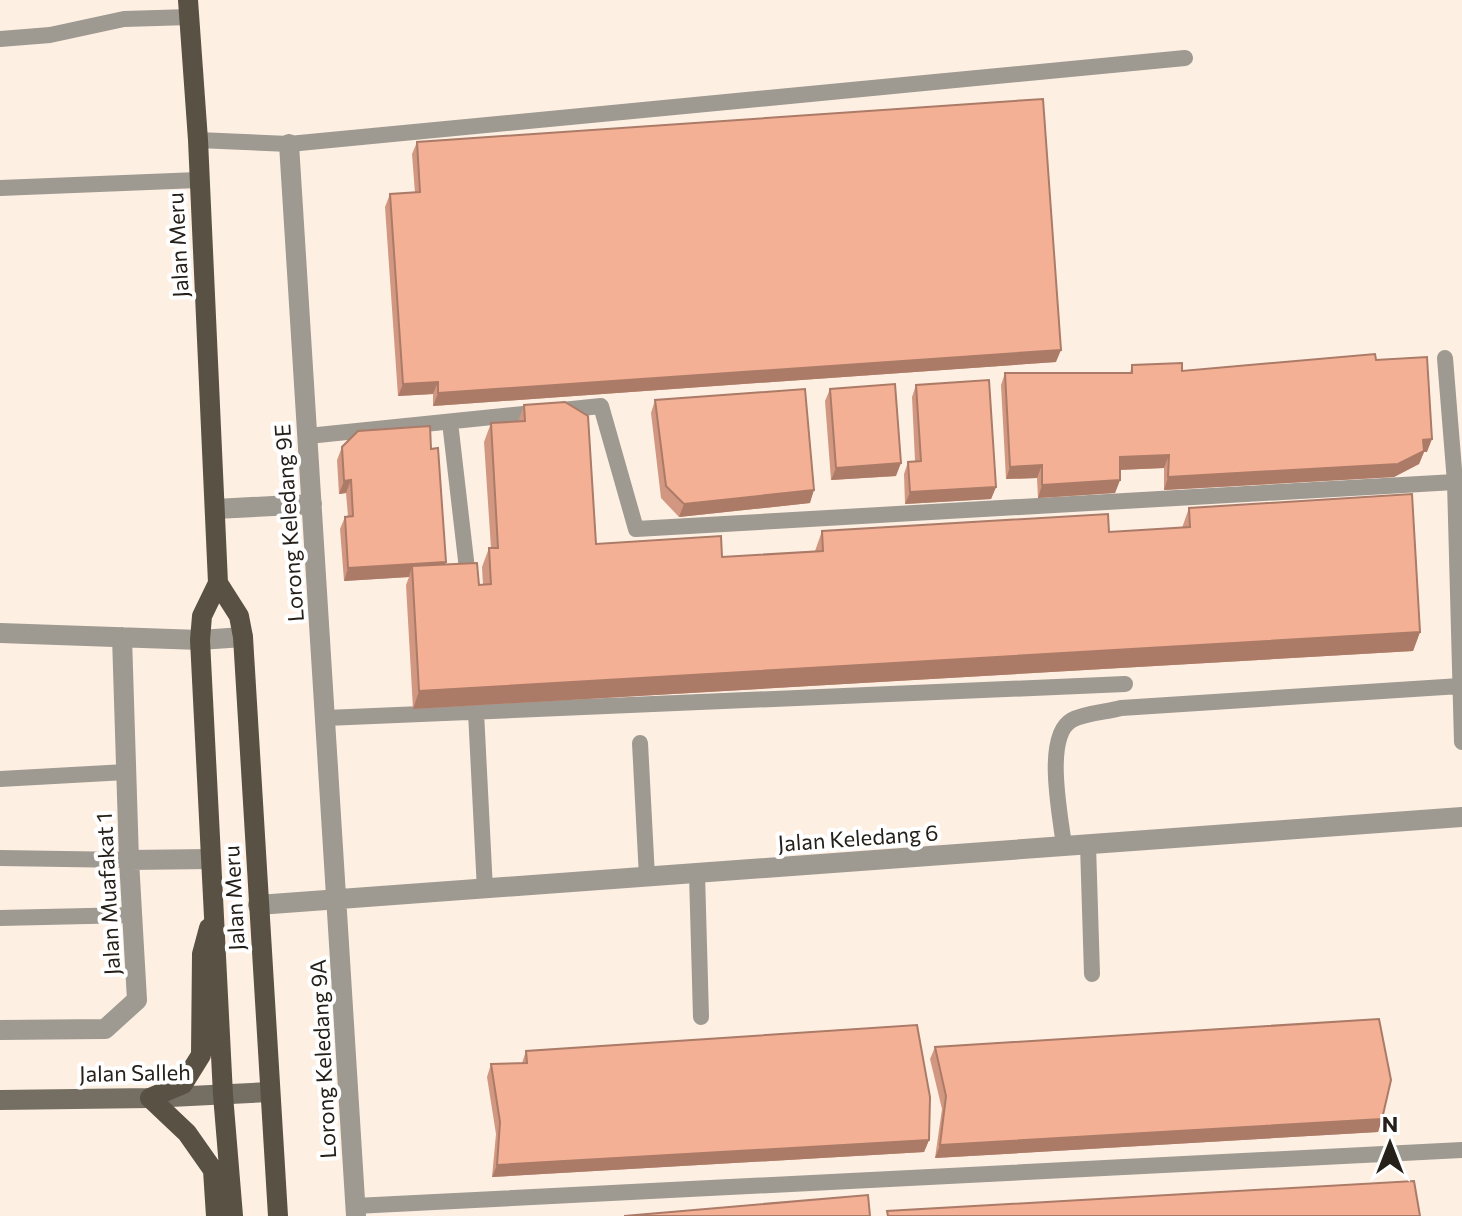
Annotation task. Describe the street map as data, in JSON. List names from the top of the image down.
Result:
{
  "streets": {
    "main road": ["Jalan Meru"],
    "street": [
      "Lorong Keledang 9E",
      "Jalan Keledang 6",
      "Jalan Muafakat 1",
      "Lorong Keledang 9A",
      "Jalan Salleh"
    ]
  },
  "crossings": [
    ["Jalan Meru", "Jalan Keledang 6"],
    ["Jalan Meru", "Jalan Salleh"],
    ["Lorong Keledang 9E", "Jalan Keledang 6"],
    ["Lorong Keledang 9E", "Lorong Keledang 9A"],
    ["Jalan Keledang 6", "Lorong Keledang 9A"]
  ],
  "north": "top"
}
